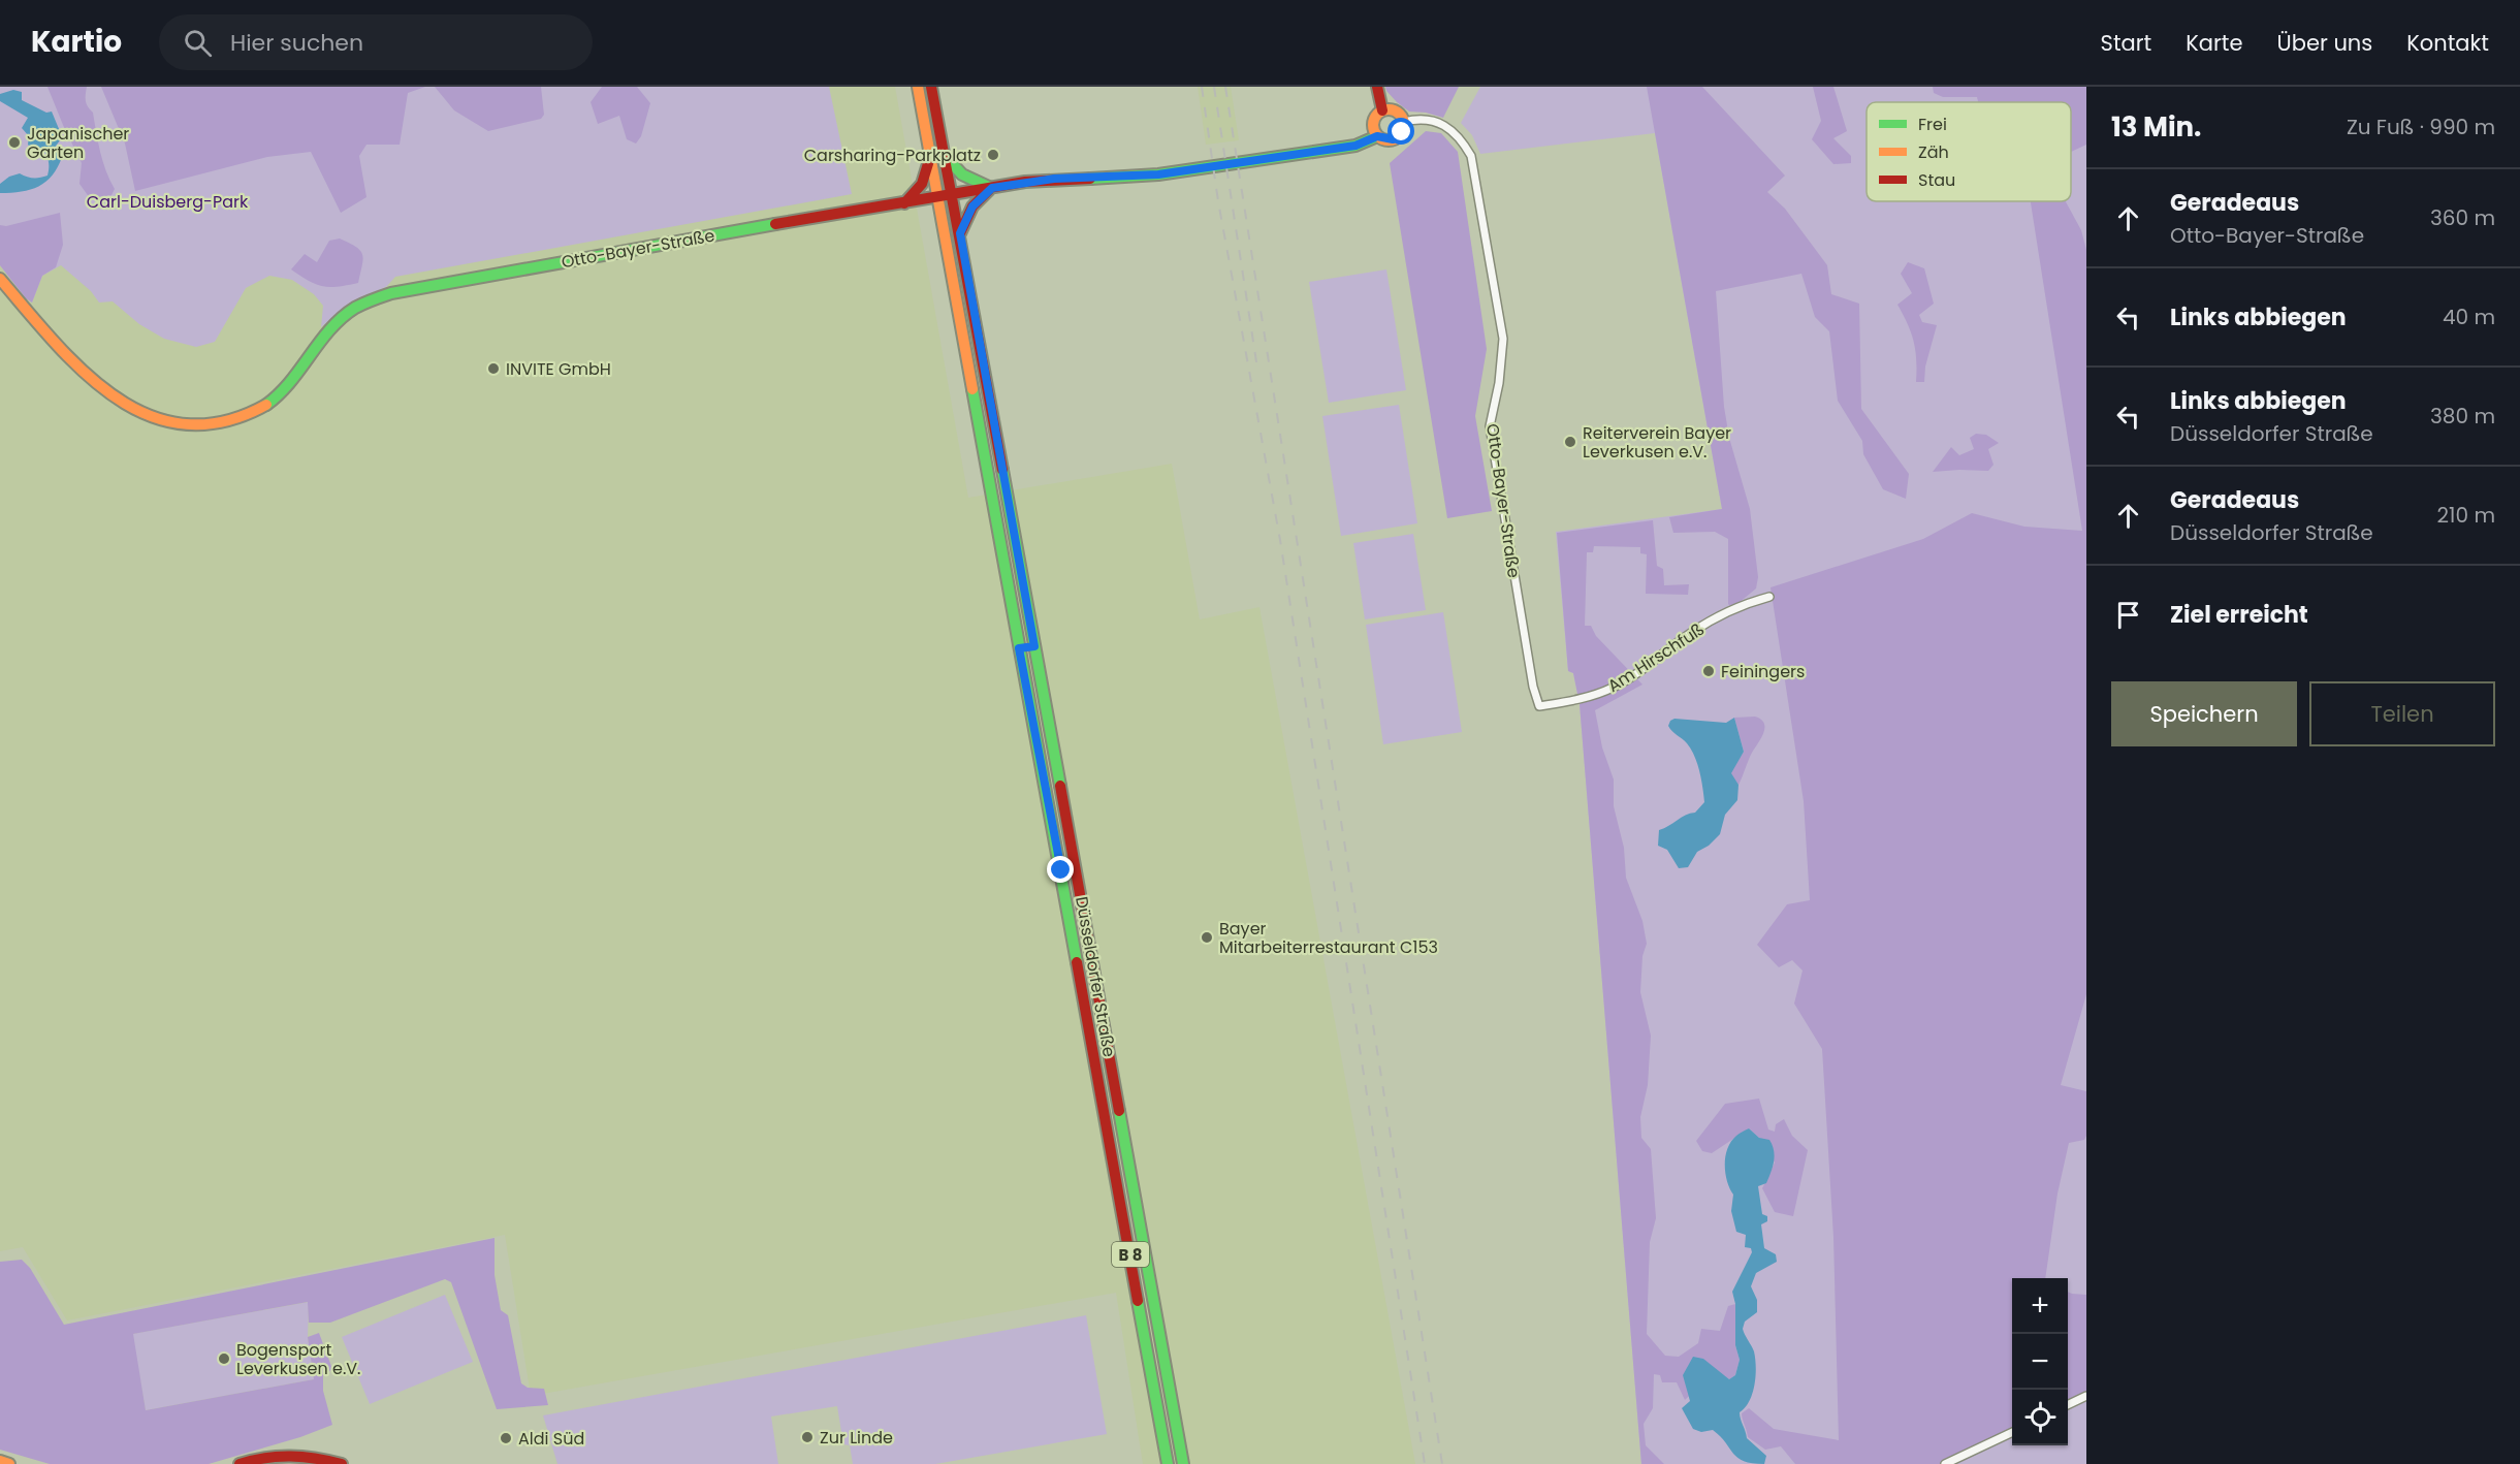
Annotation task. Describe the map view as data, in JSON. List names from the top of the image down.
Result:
{
  "streets": {
    "main road": ["Otto-Bayer-Straße", "Düsseldorfer Straße", "B 8"],
    "street": ["Am Hirschfuß"]
  },
  "crossings": [
    ["Otto-Bayer-Straße", "Am Hirschfuß"],
    ["Otto-Bayer-Straße", "Düsseldorfer Straße"]
  ],
  "parks": ["Carl-Duisberg-Park"],
  "places": [
    "Japanischer Garten",
    "Carsharing-Parkplatz",
    "INVITE GmbH",
    "Reiterverein Bayer Leverkusen e.V.",
    "Feiningers",
    "Bayer Mitarbeiterrestaurant C153",
    "Bogensport Leverkusen e.V.",
    "Zur Linde",
    "Aldi Süd"
  ],
  "legend": ["Frei", "Zäh", "Stau"],
  "page": {
    "header": "Kartio",
    "search": "Hier suchen",
    "nav": [
      "Start",
      "Karte",
      "Über uns",
      "Kontakt"
    ],
    "heading": ["13 Min.", "Zu Fuß · 990 m"],
    "list": [
      ["Geradeaus", "Otto-Bayer-Straße", "360 m"],
      ["Links abbiegen", "40 m"],
      ["Links abbiegen", "Düsseldorfer Straße", "380 m"],
      ["Geradeaus", "Düsseldorfer Straße", "210 m"],
      "Ziel erreicht"
    ],
    "buttons": ["Speichern", "Teilen"],
    "map_buttons": ["+", "−"]
  }
}
